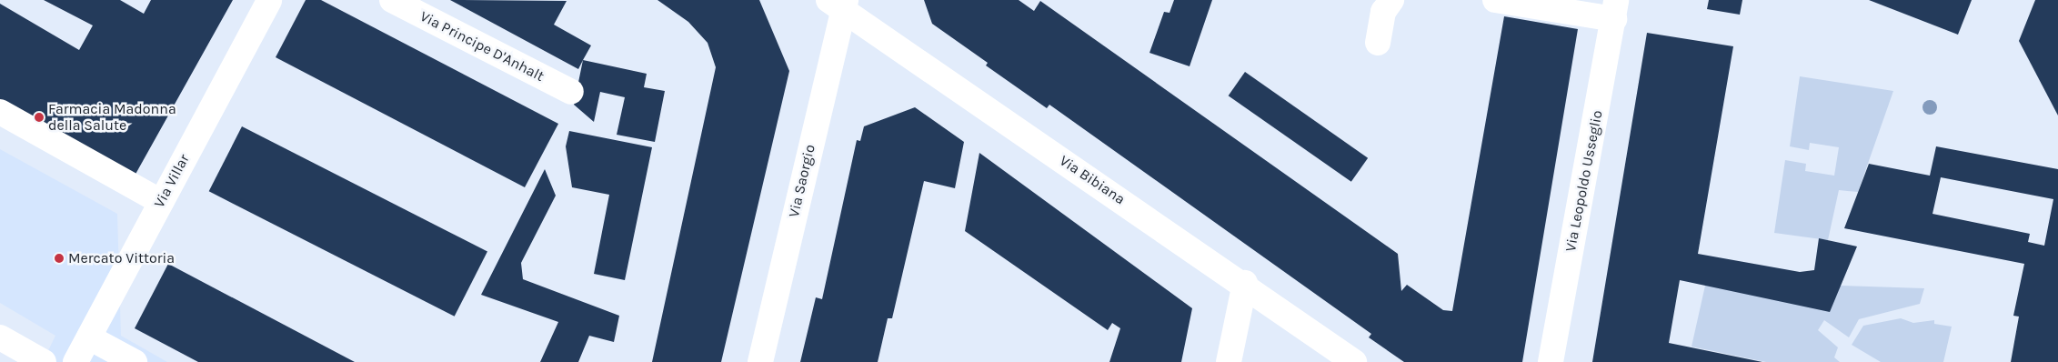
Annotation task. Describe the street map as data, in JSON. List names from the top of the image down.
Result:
{
  "streets": {
    "street": [
      "Via Principe D'Anhalt",
      "Via Bibiana",
      "Via Villar",
      "Via Saorgio",
      "Via Leopoldo Usseglio"
    ]
  },
  "crossings": [
    ["Via Bibiana", "Via Saorgio"]
  ],
  "places": ["Farmacia Madonna della Salute", "Mercato Vittoria"]
}
